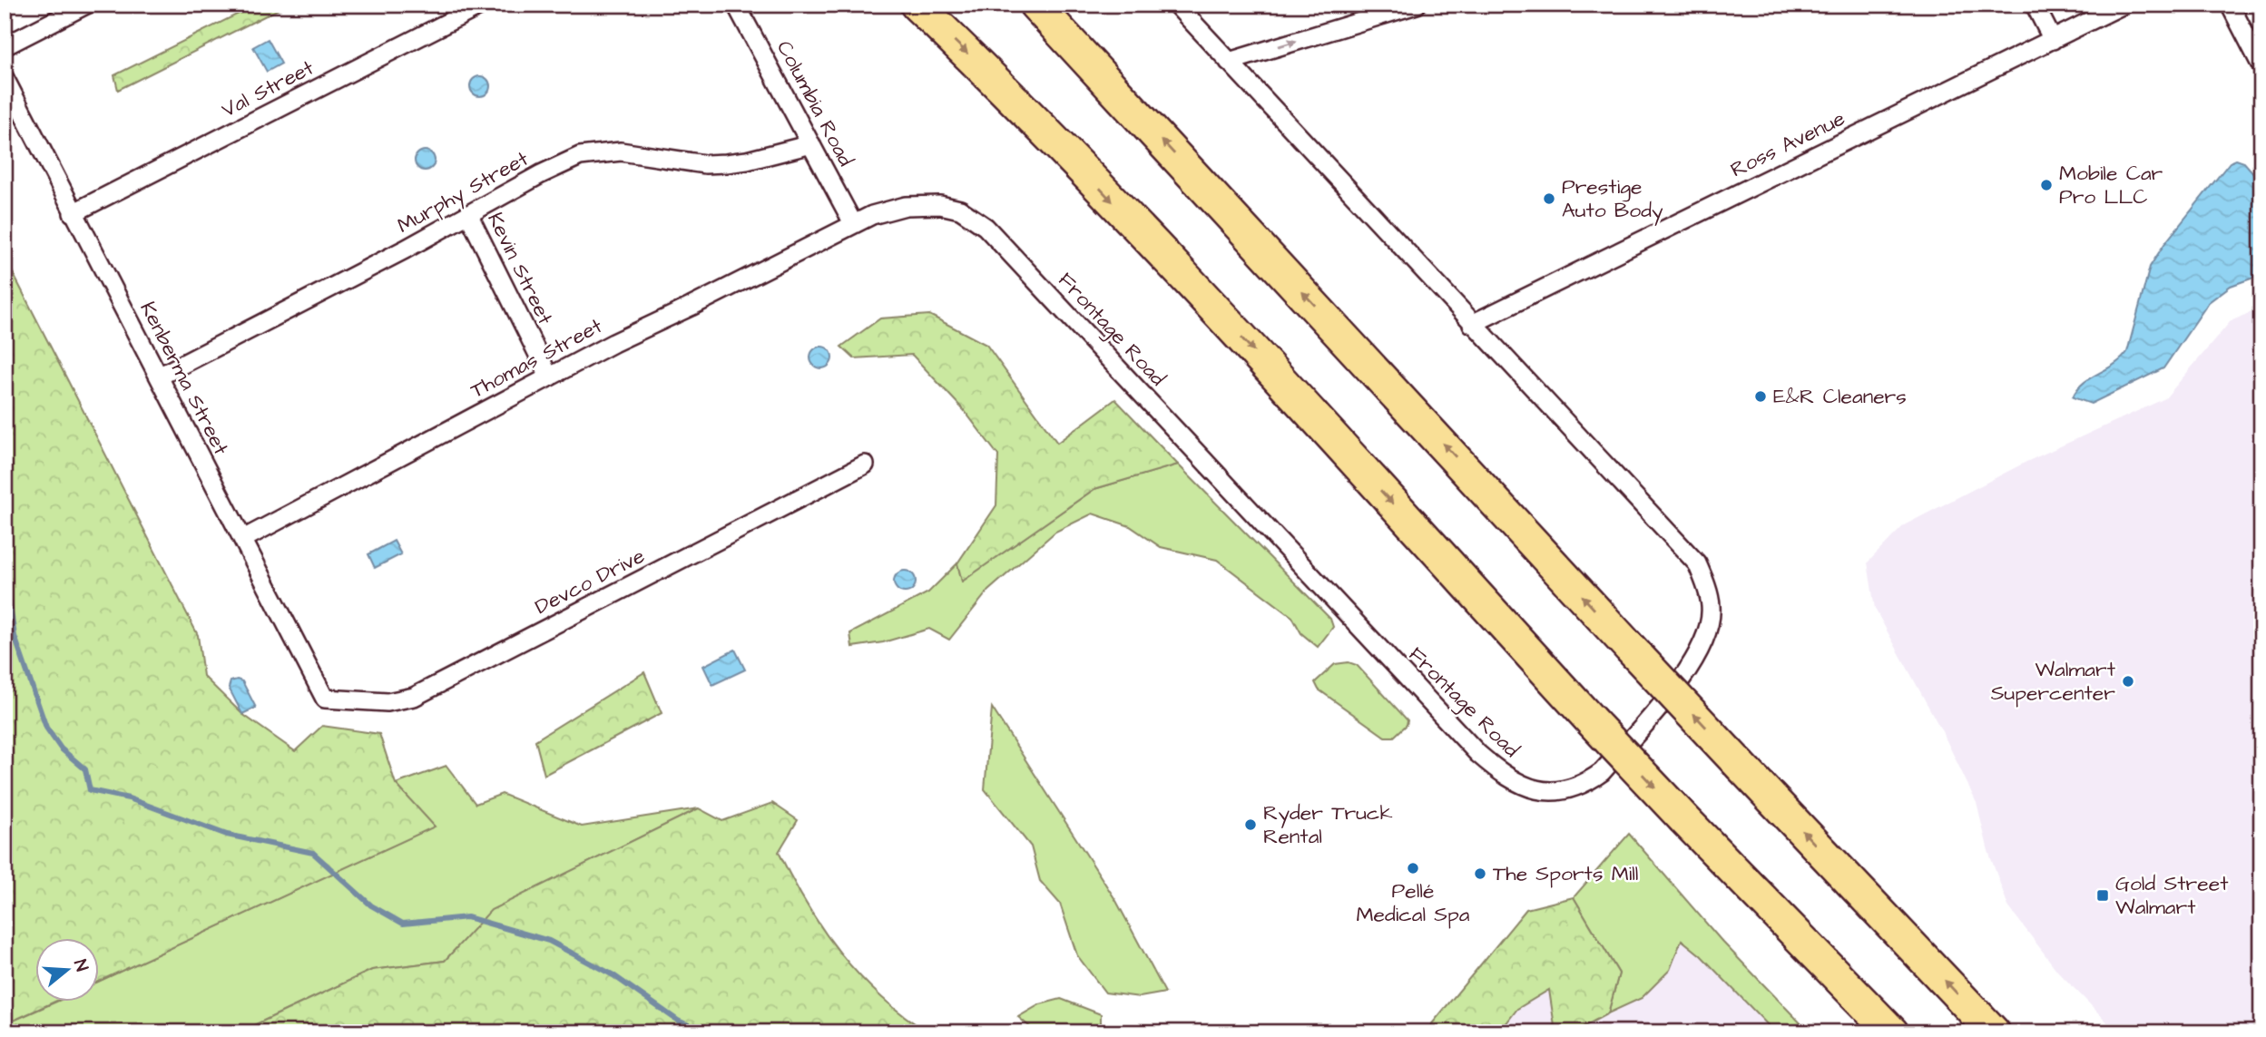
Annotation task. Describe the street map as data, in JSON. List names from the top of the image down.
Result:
{
  "streets": {
    "street": [
      "Val Street",
      "Columbia Road",
      "Ross Avenue",
      "Murphy Street",
      "Kevin Street",
      "Frontage Road",
      "Thomas Street",
      "Kenberma Street",
      "Devco Drive"
    ]
  },
  "crossings": [
    ["Val Street", "Kenberma Street"],
    ["Columbia Road", "Murphy Street"],
    ["Columbia Road", "Frontage Road"],
    ["Columbia Road", "Thomas Street"],
    ["Ross Avenue", "Frontage Road"],
    ["Murphy Street", "Kevin Street"],
    ["Murphy Street", "Kenberma Street"],
    ["Kevin Street", "Thomas Street"],
    ["Frontage Road", "Thomas Street"],
    ["Thomas Street", "Kenberma Street"],
    ["Kenberma Street", "Devco Drive"]
  ],
  "places": {
    "other": [
      "Mobile Car Pro LLC",
      "Prestige Auto Body",
      "E&R Cleaners",
      "Walmart Supercenter",
      "Ryder Truck Rental",
      "Pellé Medical Spa",
      "The Sports Mill"
    ],
    "transit": ["Gold Street Walmart"]
  },
  "north": "right"
}
